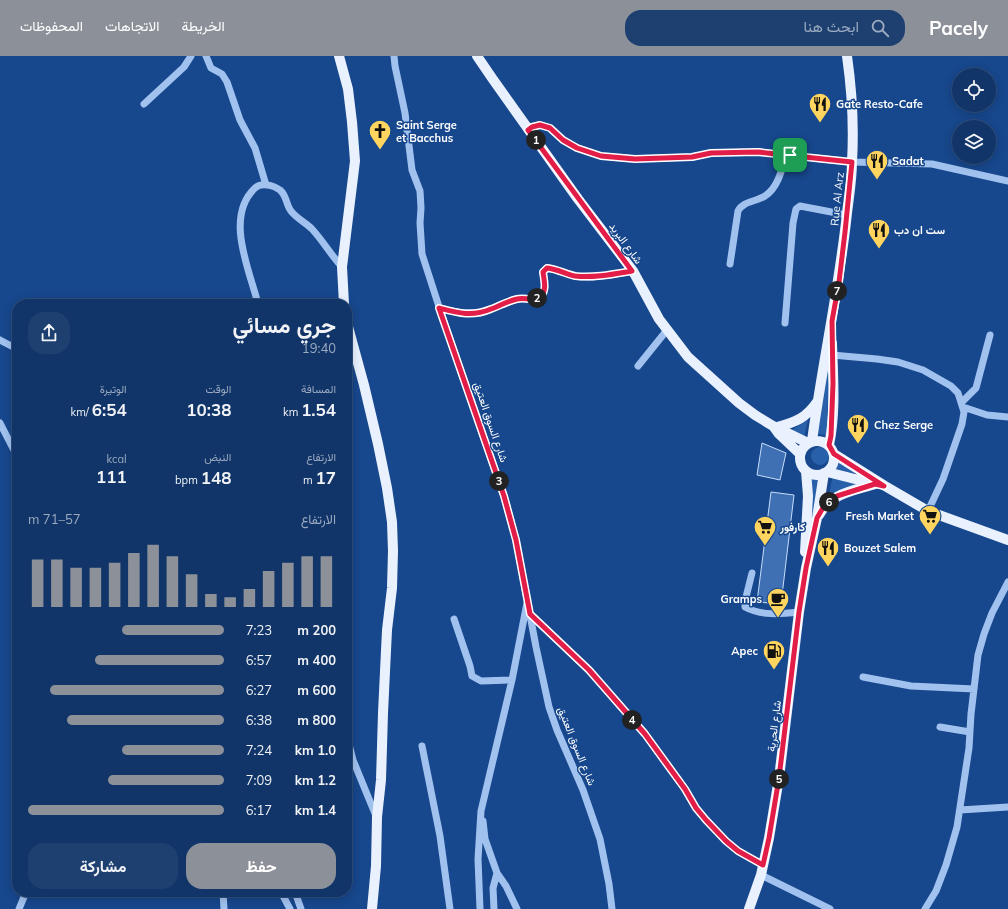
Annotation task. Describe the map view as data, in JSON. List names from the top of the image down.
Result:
{
  "streets": {
    "main road": ["Rue Al Arz", "شارع البريد", "شارع الحرية"],
    "street": ["شارع السوق العتيق"]
  },
  "crossings": [
    ["Rue Al Arz", "شارع البريد"]
  ],
  "places": {
    "restaurant": [
      "Gate Resto-Cafe",
      "Sadat",
      "ست ان دب",
      "Chez Serge",
      "Bouzet Salem"
    ],
    "church": ["Saint Serge et Bacchus"],
    "supermarket": ["Fresh Market", "كارفور"],
    "cafe": ["Gramps"],
    "fuel station": ["Apec"]
  },
  "page": {
    "header": "Pacely",
    "search": "ابحث هنا",
    "nav": ["الخريطة", "الاتجاهات", "المحفوظات"],
    "pins": [
      "1",
      "7",
      "2",
      "3",
      "6",
      "4",
      "5"
    ],
    "heading": ["جري مسائي", "19:40"],
    "stats": [
      ["المسافة", "1.54 km"],
      ["الوقت", "10:38"],
      ["الوتيرة", "6:54 /km"],
      ["الارتفاع", "17 m"],
      ["النبض", "148 bpm"],
      ["kcal", "111"]
    ],
    "chart": ["الارتفاع", "57–71 m"],
    "list": [
      {
        "name": "200 m",
        "note": "7:23"
      },
      {
        "name": "400 m",
        "note": "6:57"
      },
      {
        "name": "600 m",
        "note": "6:27"
      },
      {
        "name": "800 m",
        "note": "6:38"
      },
      {
        "name": "1.0 km",
        "note": "7:24"
      },
      {
        "name": "1.2 km",
        "note": "7:09"
      },
      {
        "name": "1.4 km",
        "note": "6:17"
      }
    ],
    "buttons": ["حفظ", "مشاركة"]
  }
}
